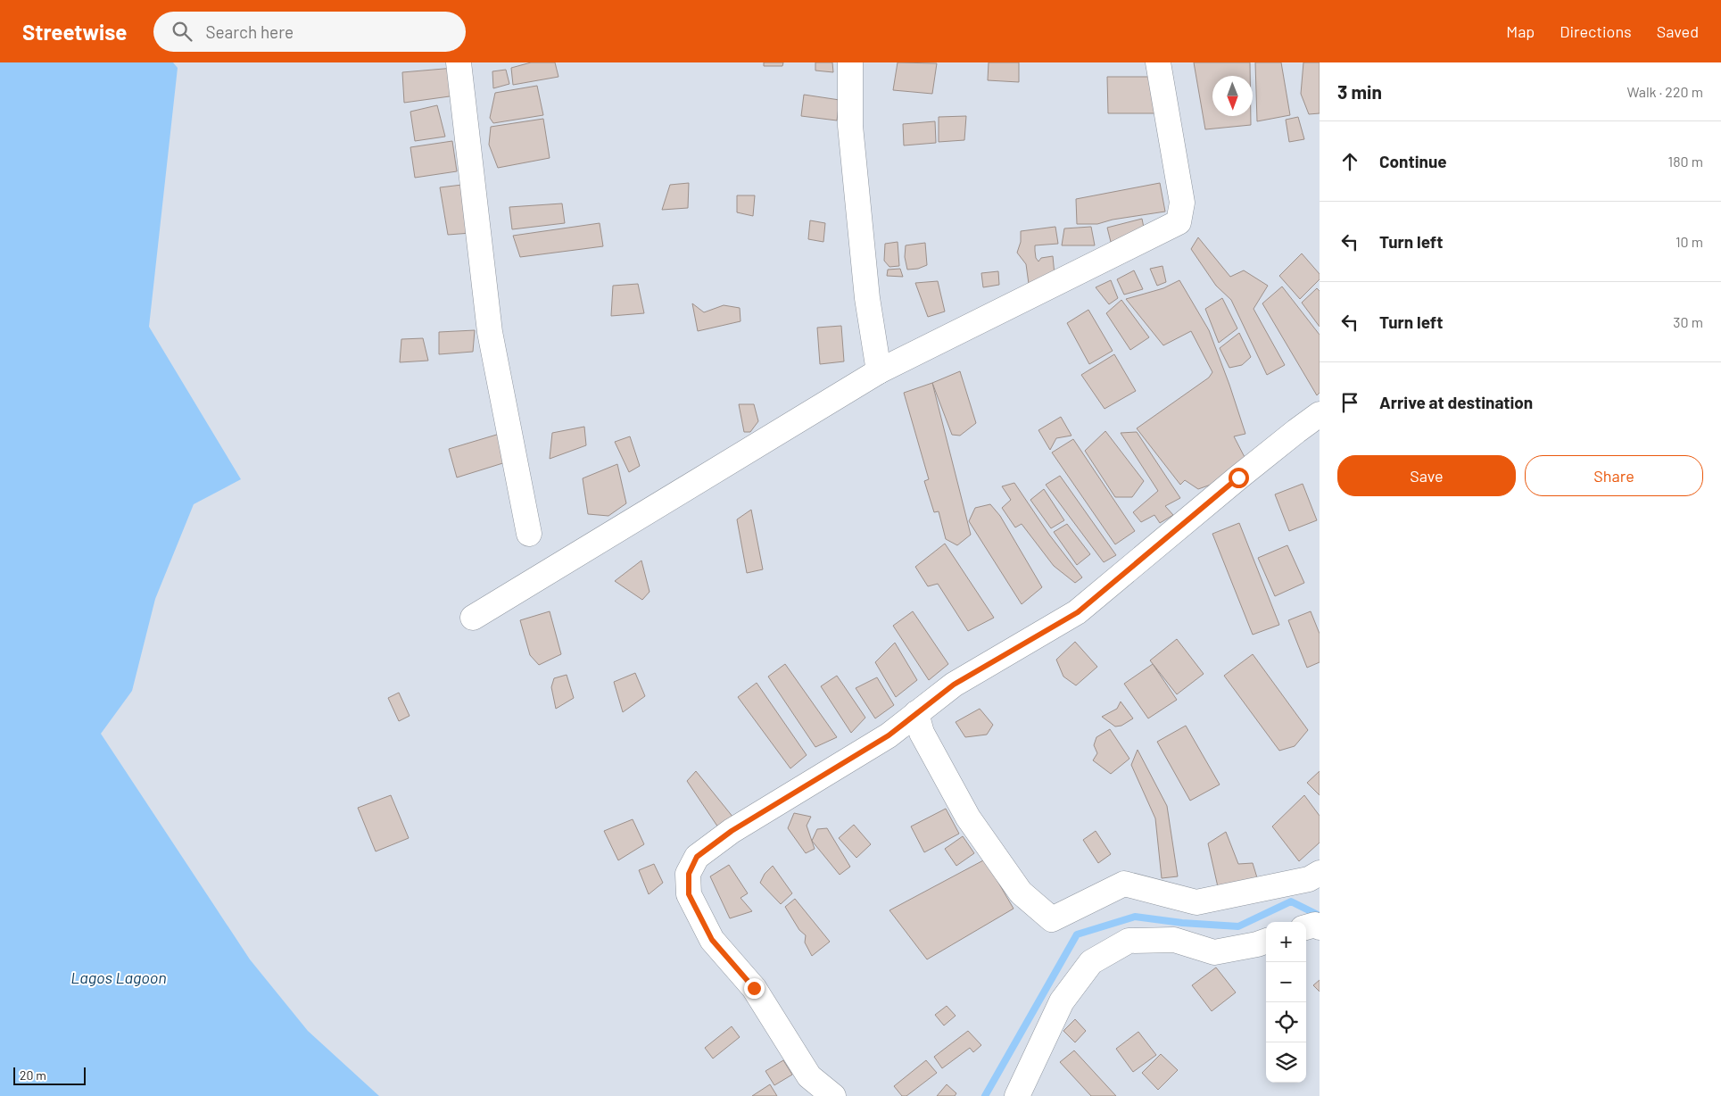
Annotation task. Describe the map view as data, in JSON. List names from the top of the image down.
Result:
{
  "water": ["Lagos Lagoon"],
  "scale_bar": "20 m",
  "north": "bottom",
  "page": {
    "header": "Streetwise",
    "search": "Search here",
    "nav": ["Map", "Directions", "Saved"],
    "heading": ["3 min", "Walk · 220 m"],
    "list": [
      ["Continue", "180 m"],
      ["Turn left", "10 m"],
      ["Turn left", "30 m"],
      "Arrive at destination"
    ],
    "buttons": ["Save", "Share"],
    "map_buttons": ["+", "−"],
    "scale": "20 m"
  }
}
